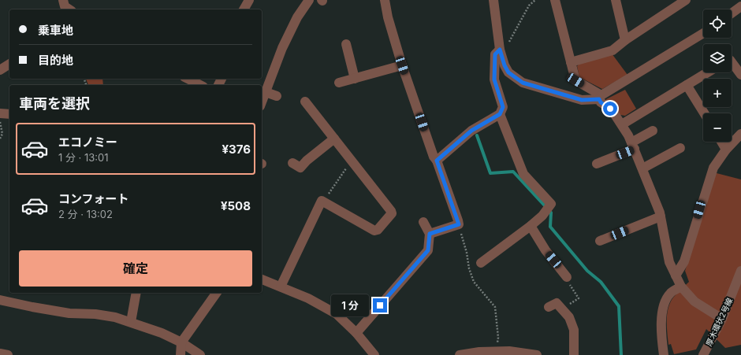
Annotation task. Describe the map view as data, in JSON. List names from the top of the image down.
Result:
{
  "streets": {
    "street": ["厚木環状2号線"]
  },
  "page": {
    "map_buttons": ["+", "−"],
    "banner": ["乗車地", "目的地"],
    "heading": "車両を選択",
    "list": [
      {
        "name": "エコノミー",
        "note": "1 分 · 13:01",
        "value": "¥376"
      },
      {
        "name": "コンフォート",
        "note": "2 分 · 13:02",
        "value": "¥508"
      }
    ],
    "buttons": "確定",
    "bubble": "1 分"
  }
}
